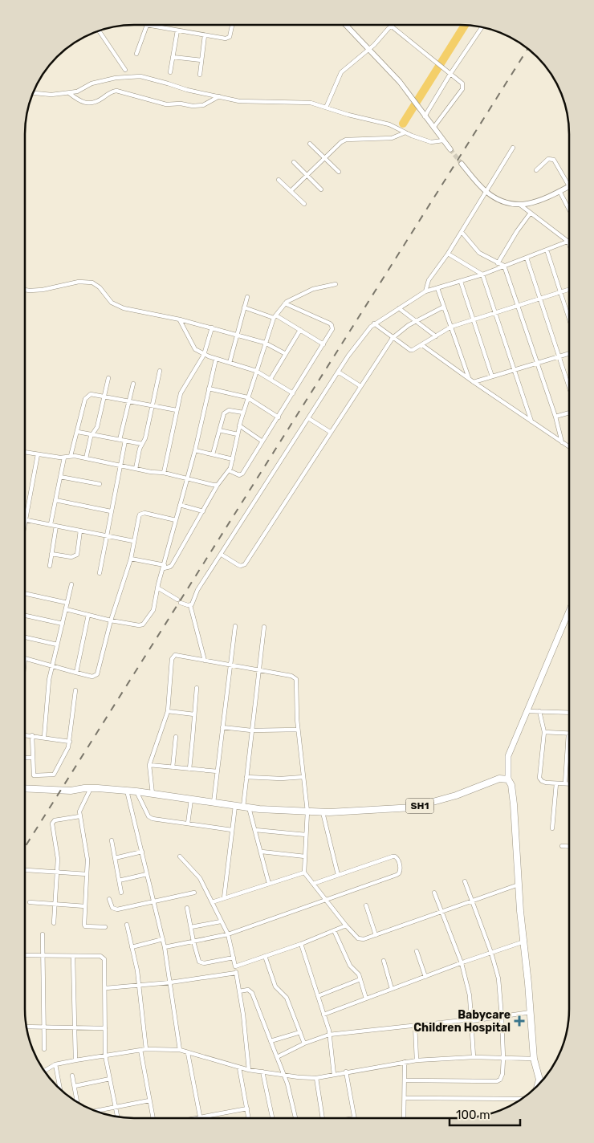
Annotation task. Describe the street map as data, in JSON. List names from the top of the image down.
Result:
{
  "streets": {
    "main road": ["SH1"]
  },
  "places": {
    "health": ["Babycare Children Hospital"]
  },
  "scale_bar": "100 m"
}
